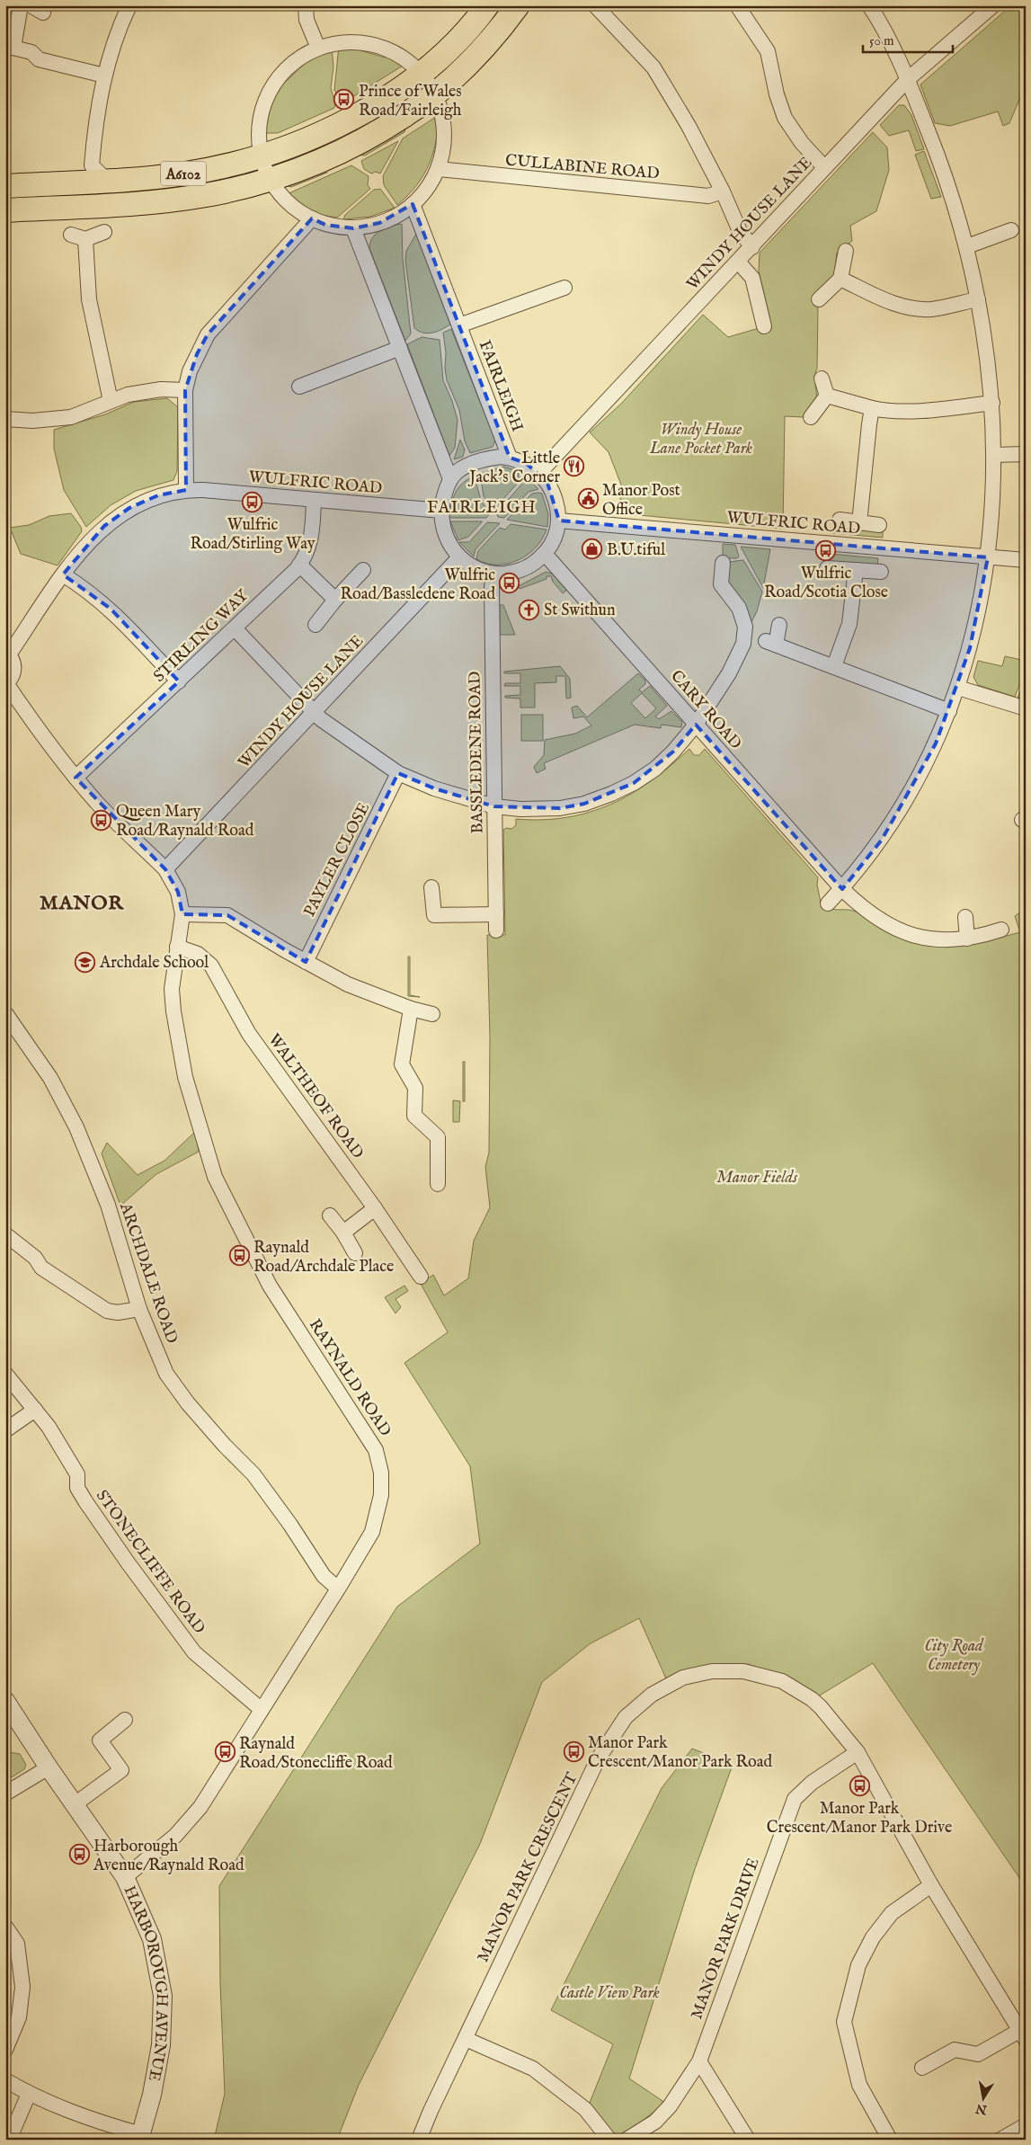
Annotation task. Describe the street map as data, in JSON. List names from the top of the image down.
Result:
{
  "streets": {
    "highway": ["A6102"],
    "street": [
      "CULLABINE ROAD",
      "WINDY HOUSE LANE",
      "FAIRLEIGH",
      "WULFRIC ROAD",
      "STIRLING WAY",
      "CARY ROAD",
      "BASSLEDENE ROAD",
      "PAYLER CLOSE",
      "WALTHEOF ROAD",
      "ARCHDALE ROAD",
      "RAYNALD ROAD",
      "STONECLIFFE ROAD",
      "MANOR PARK CRESCENT",
      "MANOR PARK DRIVE",
      "HARBOROUGH AVENUE"
    ]
  },
  "crossings": [
    ["WINDY HOUSE LANE", "FAIRLEIGH"],
    ["WINDY HOUSE LANE", "WULFRIC ROAD"],
    ["WINDY HOUSE LANE", "CARY ROAD"],
    ["WINDY HOUSE LANE", "BASSLEDENE ROAD"],
    ["WINDY HOUSE LANE", "RAYNALD ROAD"],
    ["FAIRLEIGH", "WULFRIC ROAD"],
    ["FAIRLEIGH", "CARY ROAD"],
    ["FAIRLEIGH", "BASSLEDENE ROAD"],
    ["WULFRIC ROAD", "STIRLING WAY"],
    ["WULFRIC ROAD", "CARY ROAD"],
    ["WULFRIC ROAD", "BASSLEDENE ROAD"],
    ["STIRLING WAY", "RAYNALD ROAD"],
    ["CARY ROAD", "BASSLEDENE ROAD"],
    ["WALTHEOF ROAD", "RAYNALD ROAD"],
    ["ARCHDALE ROAD", "RAYNALD ROAD"],
    ["RAYNALD ROAD", "STONECLIFFE ROAD"],
    ["RAYNALD ROAD", "HARBOROUGH AVENUE"],
    ["MANOR PARK CRESCENT", "MANOR PARK DRIVE"]
  ],
  "districts": ["FAIRLEIGH", "MANOR"],
  "parks": [
    "Windy House Lane Pocket Park",
    "Manor Fields",
    "City Road Cemetery",
    "Castle View Park"
  ],
  "places": {
    "bus stop": [
      "Prince of Wales Road/Fairleigh",
      "Wulfric Road/Stirling Way",
      "Wulfric Road/Scotia Close",
      "Wulfric Road/Bassledene Road",
      "Queen Mary Road/Raynald Road",
      "Raynald Road/Archdale Place",
      "Manor Park Crescent/Manor Park Road",
      "Raynald Road/Stonecliffe Road",
      "Manor Park Crescent/Manor Park Drive",
      "Harborough Avenue/Raynald Road"
    ],
    "restaurant": ["Little Jack's Corner"],
    "public building": ["Manor Post Office"],
    "shop": ["B.U.tiful"],
    "church": ["St Swithun"],
    "school or university": ["Archdale School"]
  },
  "scale_bar": "50 m",
  "north": "bottom"
}
